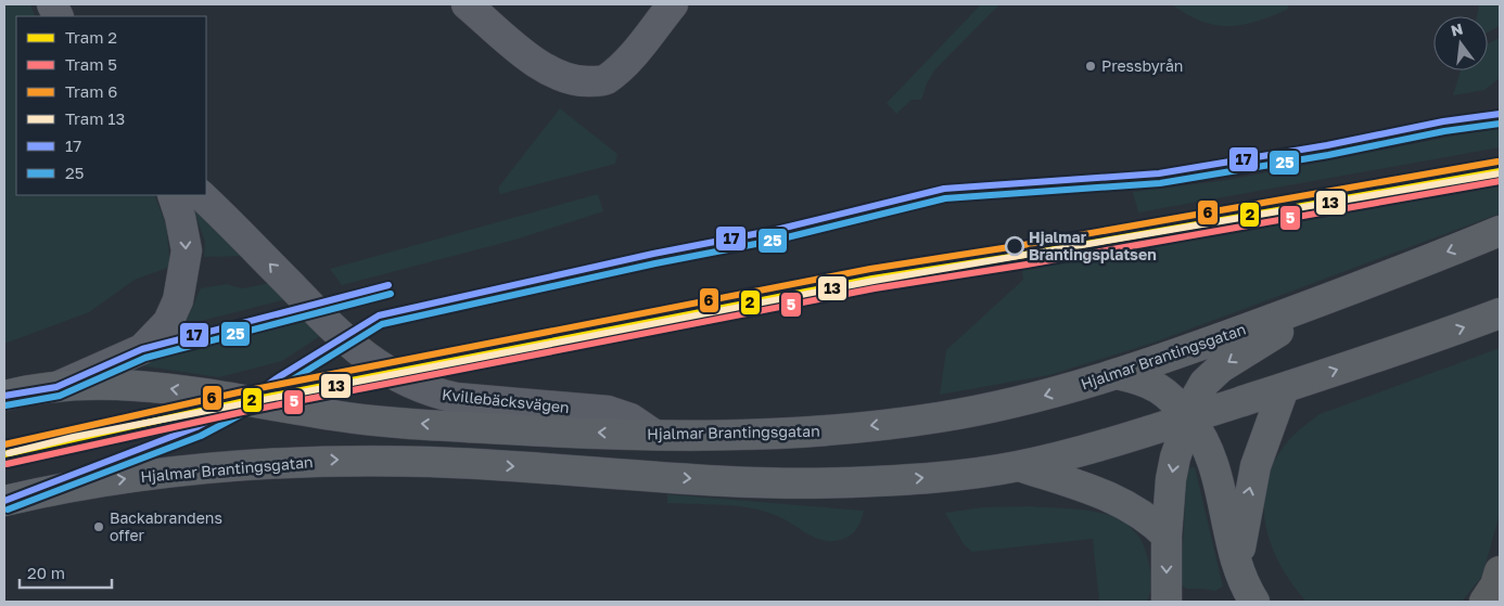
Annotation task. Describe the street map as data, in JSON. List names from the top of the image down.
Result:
{
  "streets": {
    "main road": ["Hjalmar Brantingsgatan"],
    "street": ["Kvillebäcksvägen"]
  },
  "crossings": [
    ["Hjalmar Brantingsgatan", "Kvillebäcksvägen"]
  ],
  "one_way": ["Kvillebäcksvägen"],
  "places": ["Pressbyrån", "Hjalmar Brantingsplatsen", "Backabrandens offer"],
  "lines": [
    "transit line 17",
    "transit line 25",
    "tram line 6",
    "tram line 2",
    "tram line 13",
    "tram line 5"
  ],
  "legend": [
    "Tram 2",
    "Tram 5",
    "Tram 6",
    "Tram 13",
    "17",
    "25"
  ],
  "scale_bar": "20 m",
  "north": "top"
}
